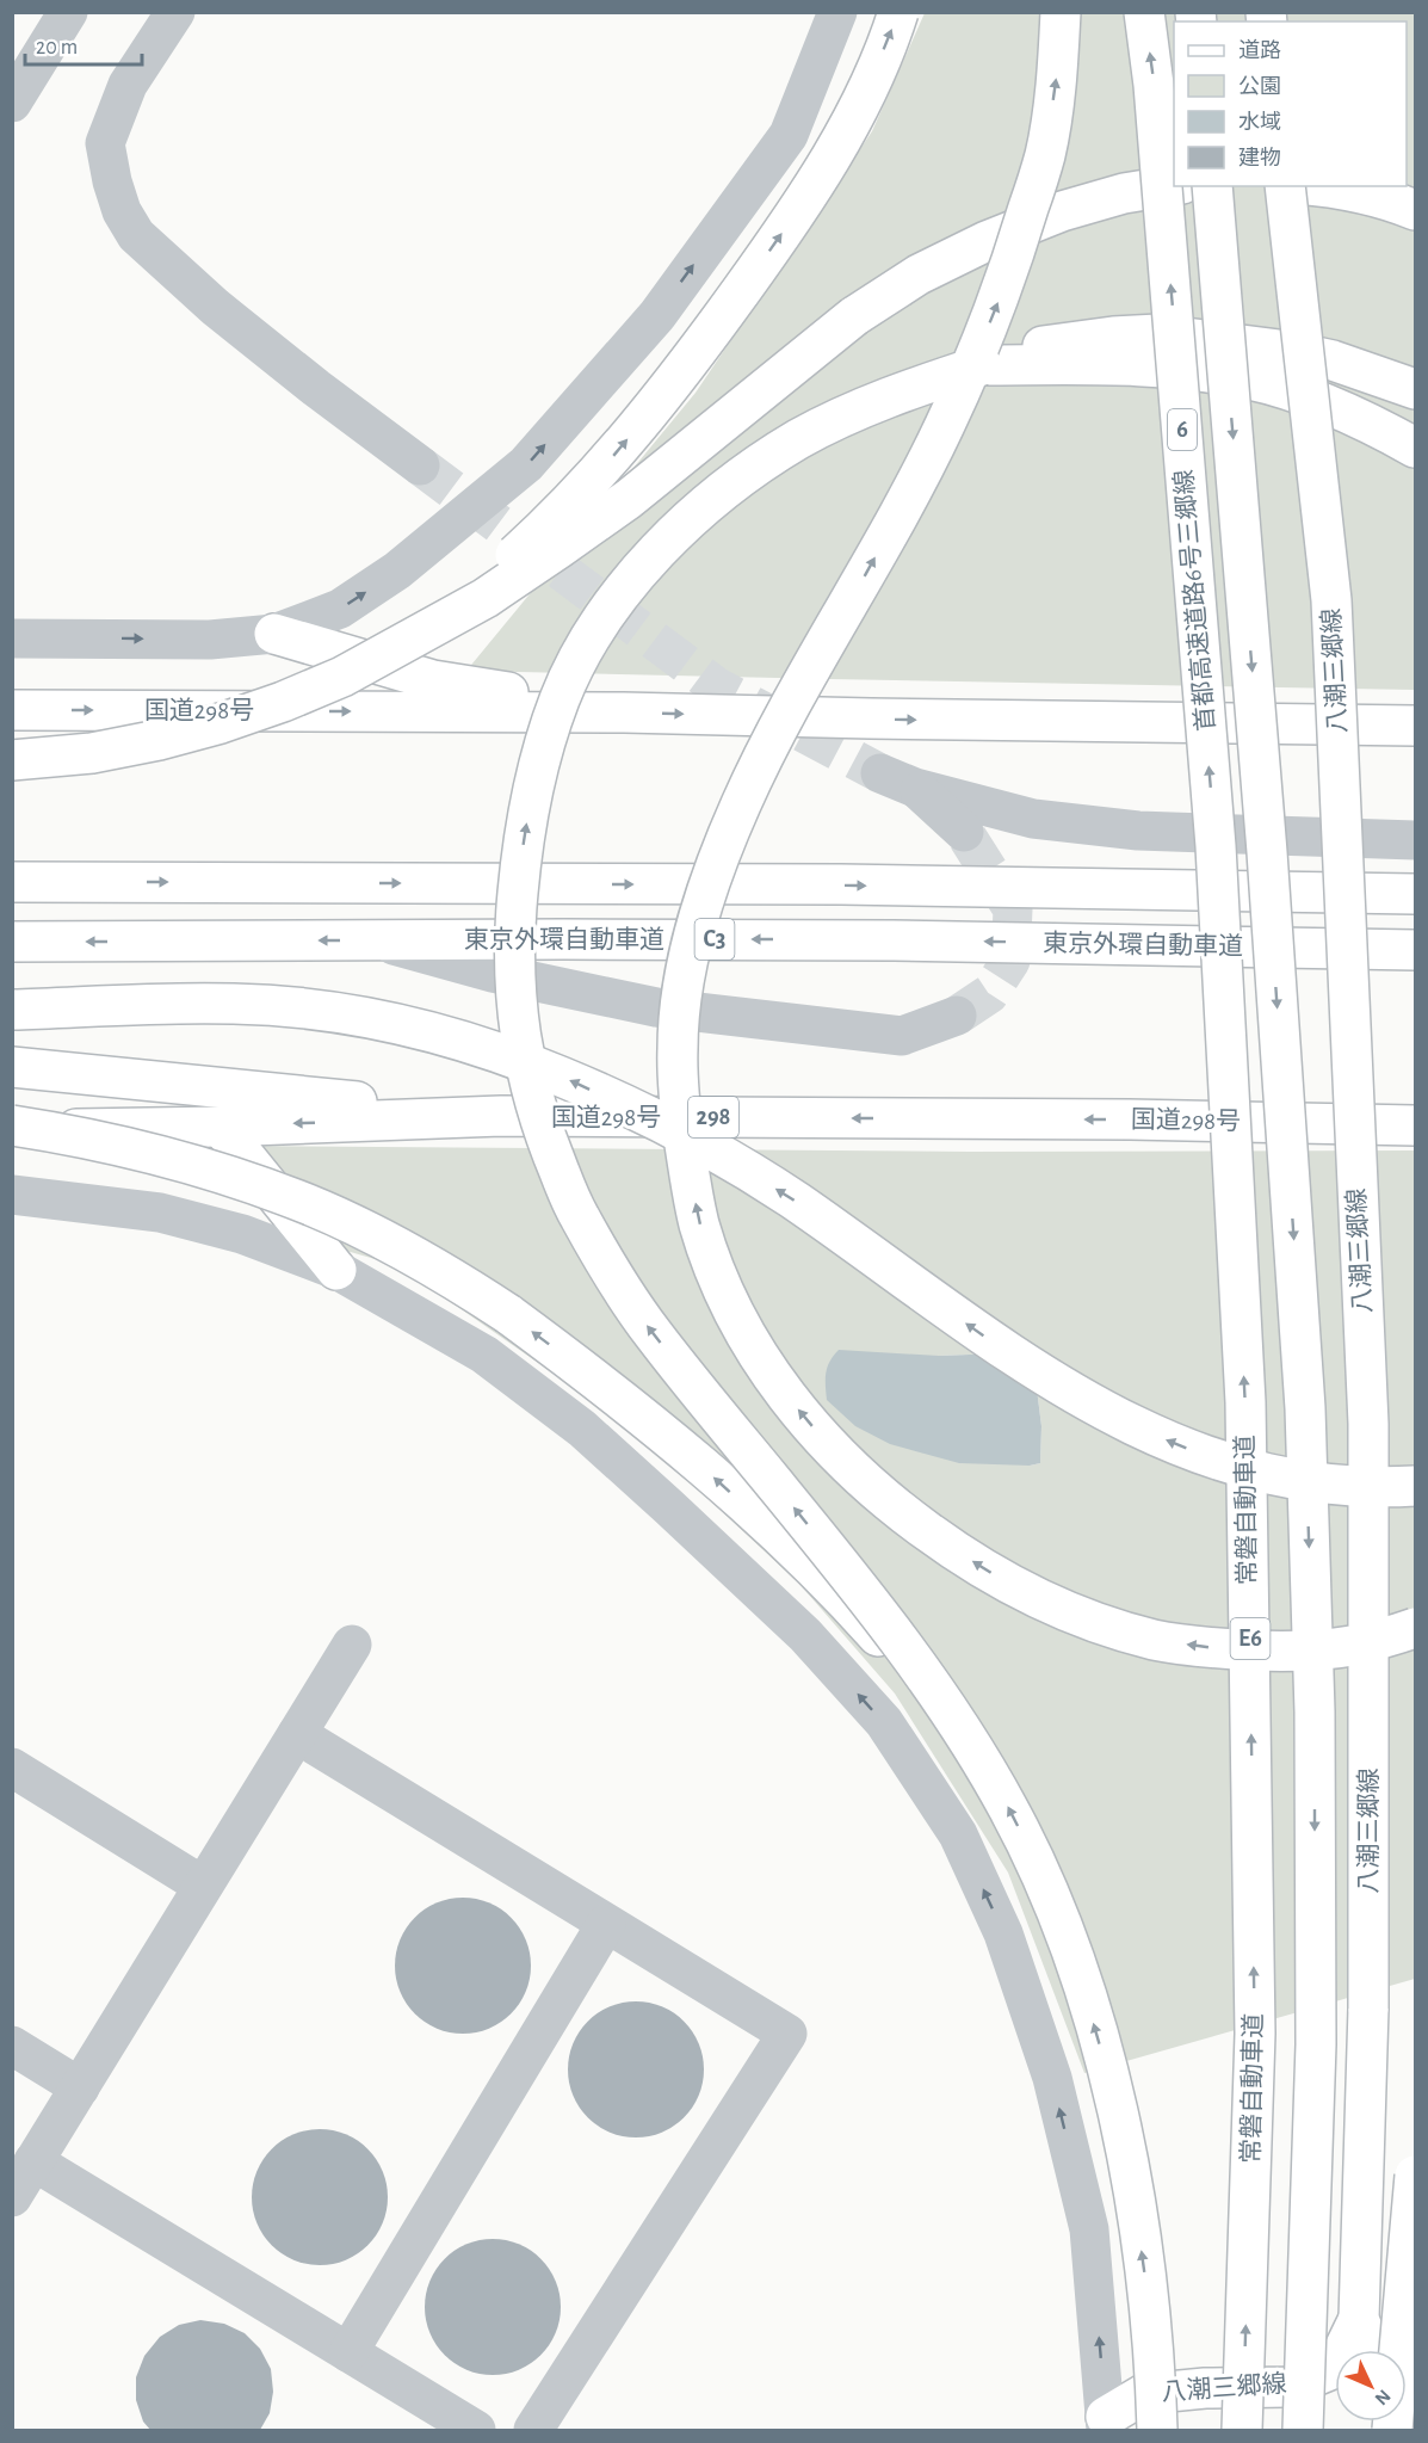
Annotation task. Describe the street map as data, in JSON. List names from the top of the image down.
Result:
{
  "streets": {
    "main road": [
      "6",
      "首都高速道路6号三郷線",
      "八潮三郷線",
      "国道298号",
      "東京外環自動車道",
      "C3",
      "298",
      "常磐自動車道",
      "E6"
    ]
  },
  "crossings": [
    ["首都高速道路6号三郷線", "常磐自動車道"]
  ],
  "legend": [
    "道路",
    "公園",
    "水域",
    "建物"
  ],
  "scale_bar": "20 m",
  "north": "bottom right"
}
